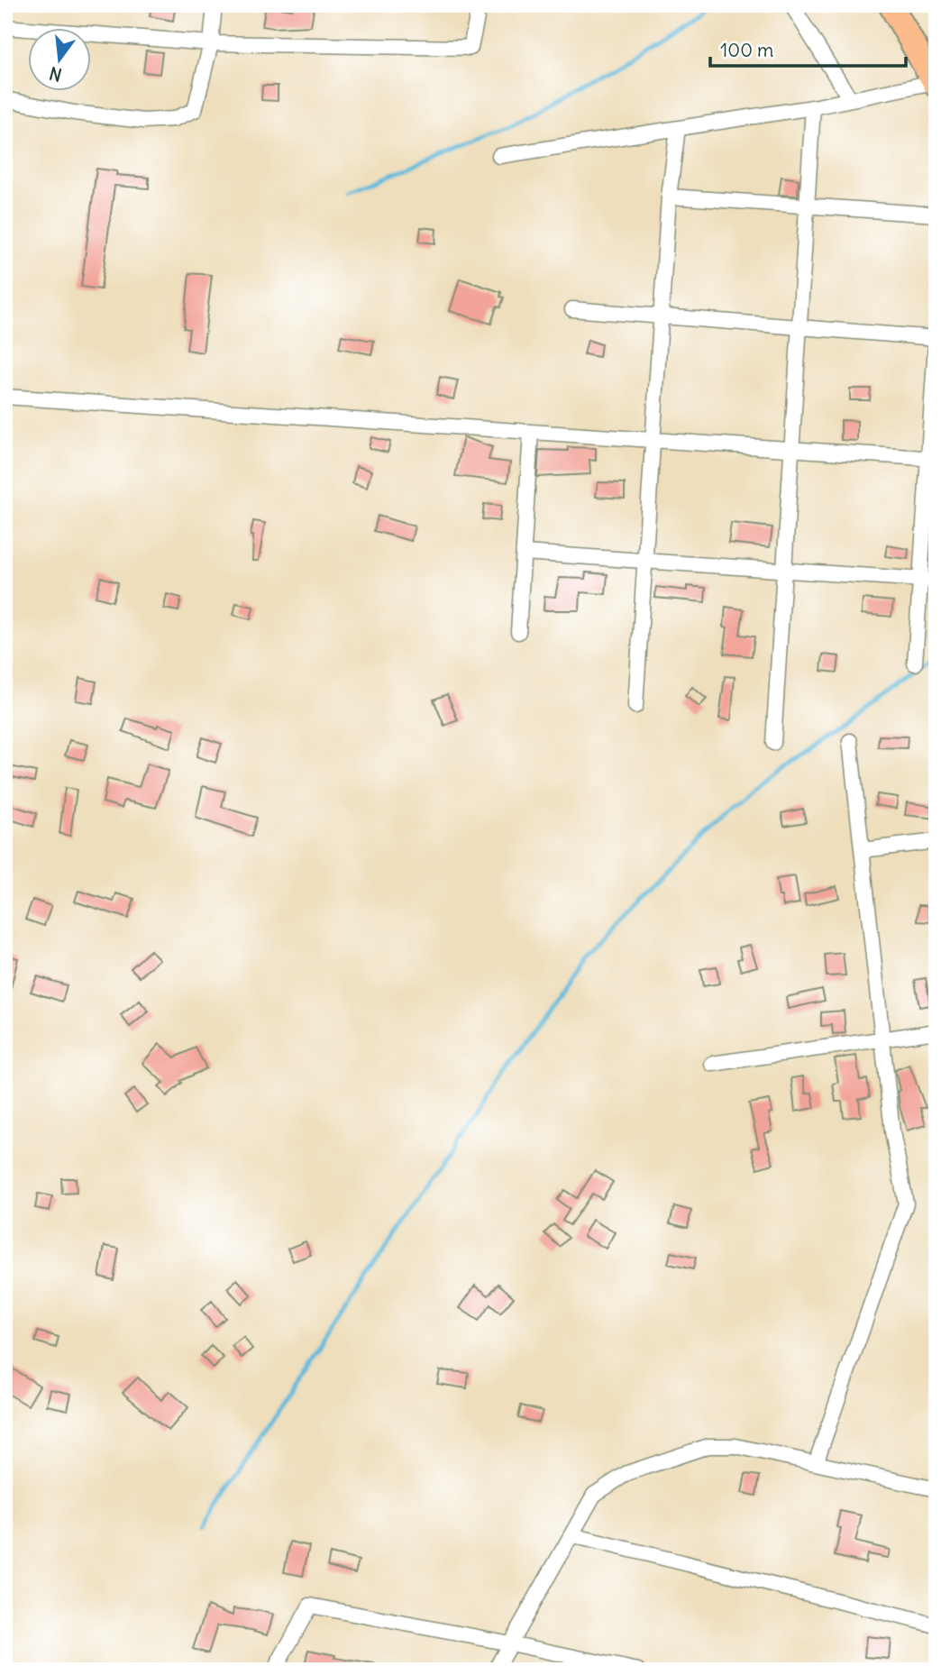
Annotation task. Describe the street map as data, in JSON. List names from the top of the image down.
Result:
{
  "scale_bar": "100 m",
  "north": "bottom"
}
